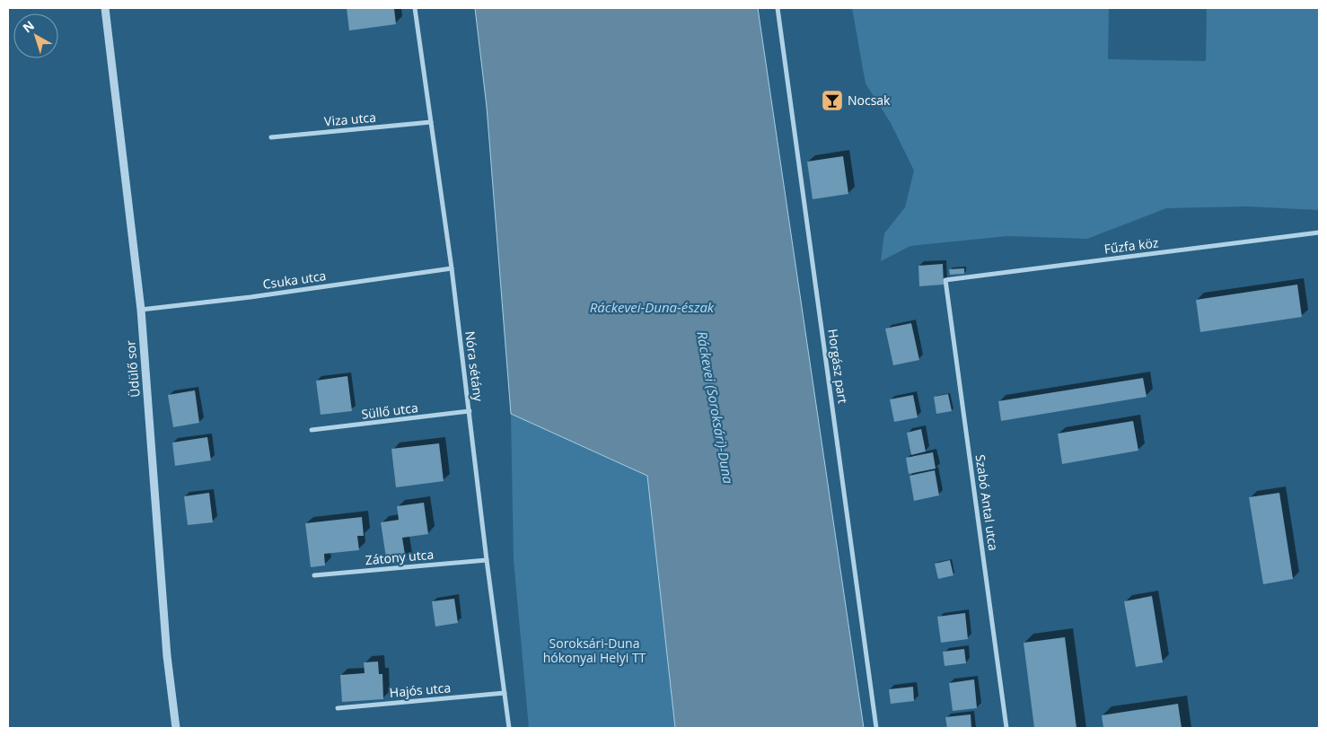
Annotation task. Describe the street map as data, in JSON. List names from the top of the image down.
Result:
{
  "streets": {
    "street": [
      "Viza utca",
      "Fűzfa köz",
      "Csuka utca",
      "Nóra sétány",
      "Horgász part",
      "Üdülő sor",
      "Süllő utca",
      "Szabó Antal utca",
      "Zátony utca",
      "Hajós utca"
    ]
  },
  "crossings": [
    ["Viza utca", "Nóra sétány"],
    ["Fűzfa köz", "Szabó Antal utca"],
    ["Csuka utca", "Nóra sétány"],
    ["Csuka utca", "Üdülő sor"],
    ["Nóra sétány", "Süllő utca"],
    ["Nóra sétány", "Zátony utca"],
    ["Nóra sétány", "Hajós utca"]
  ],
  "water": ["Ráckevei-Duna-észak", "Ráckevei (Soroksári)-Duna"],
  "parks": ["Soroksári-Duna hókonyai Helyi TT"],
  "places": {
    "bar": ["Nocsak"]
  },
  "north": "top left"
}
